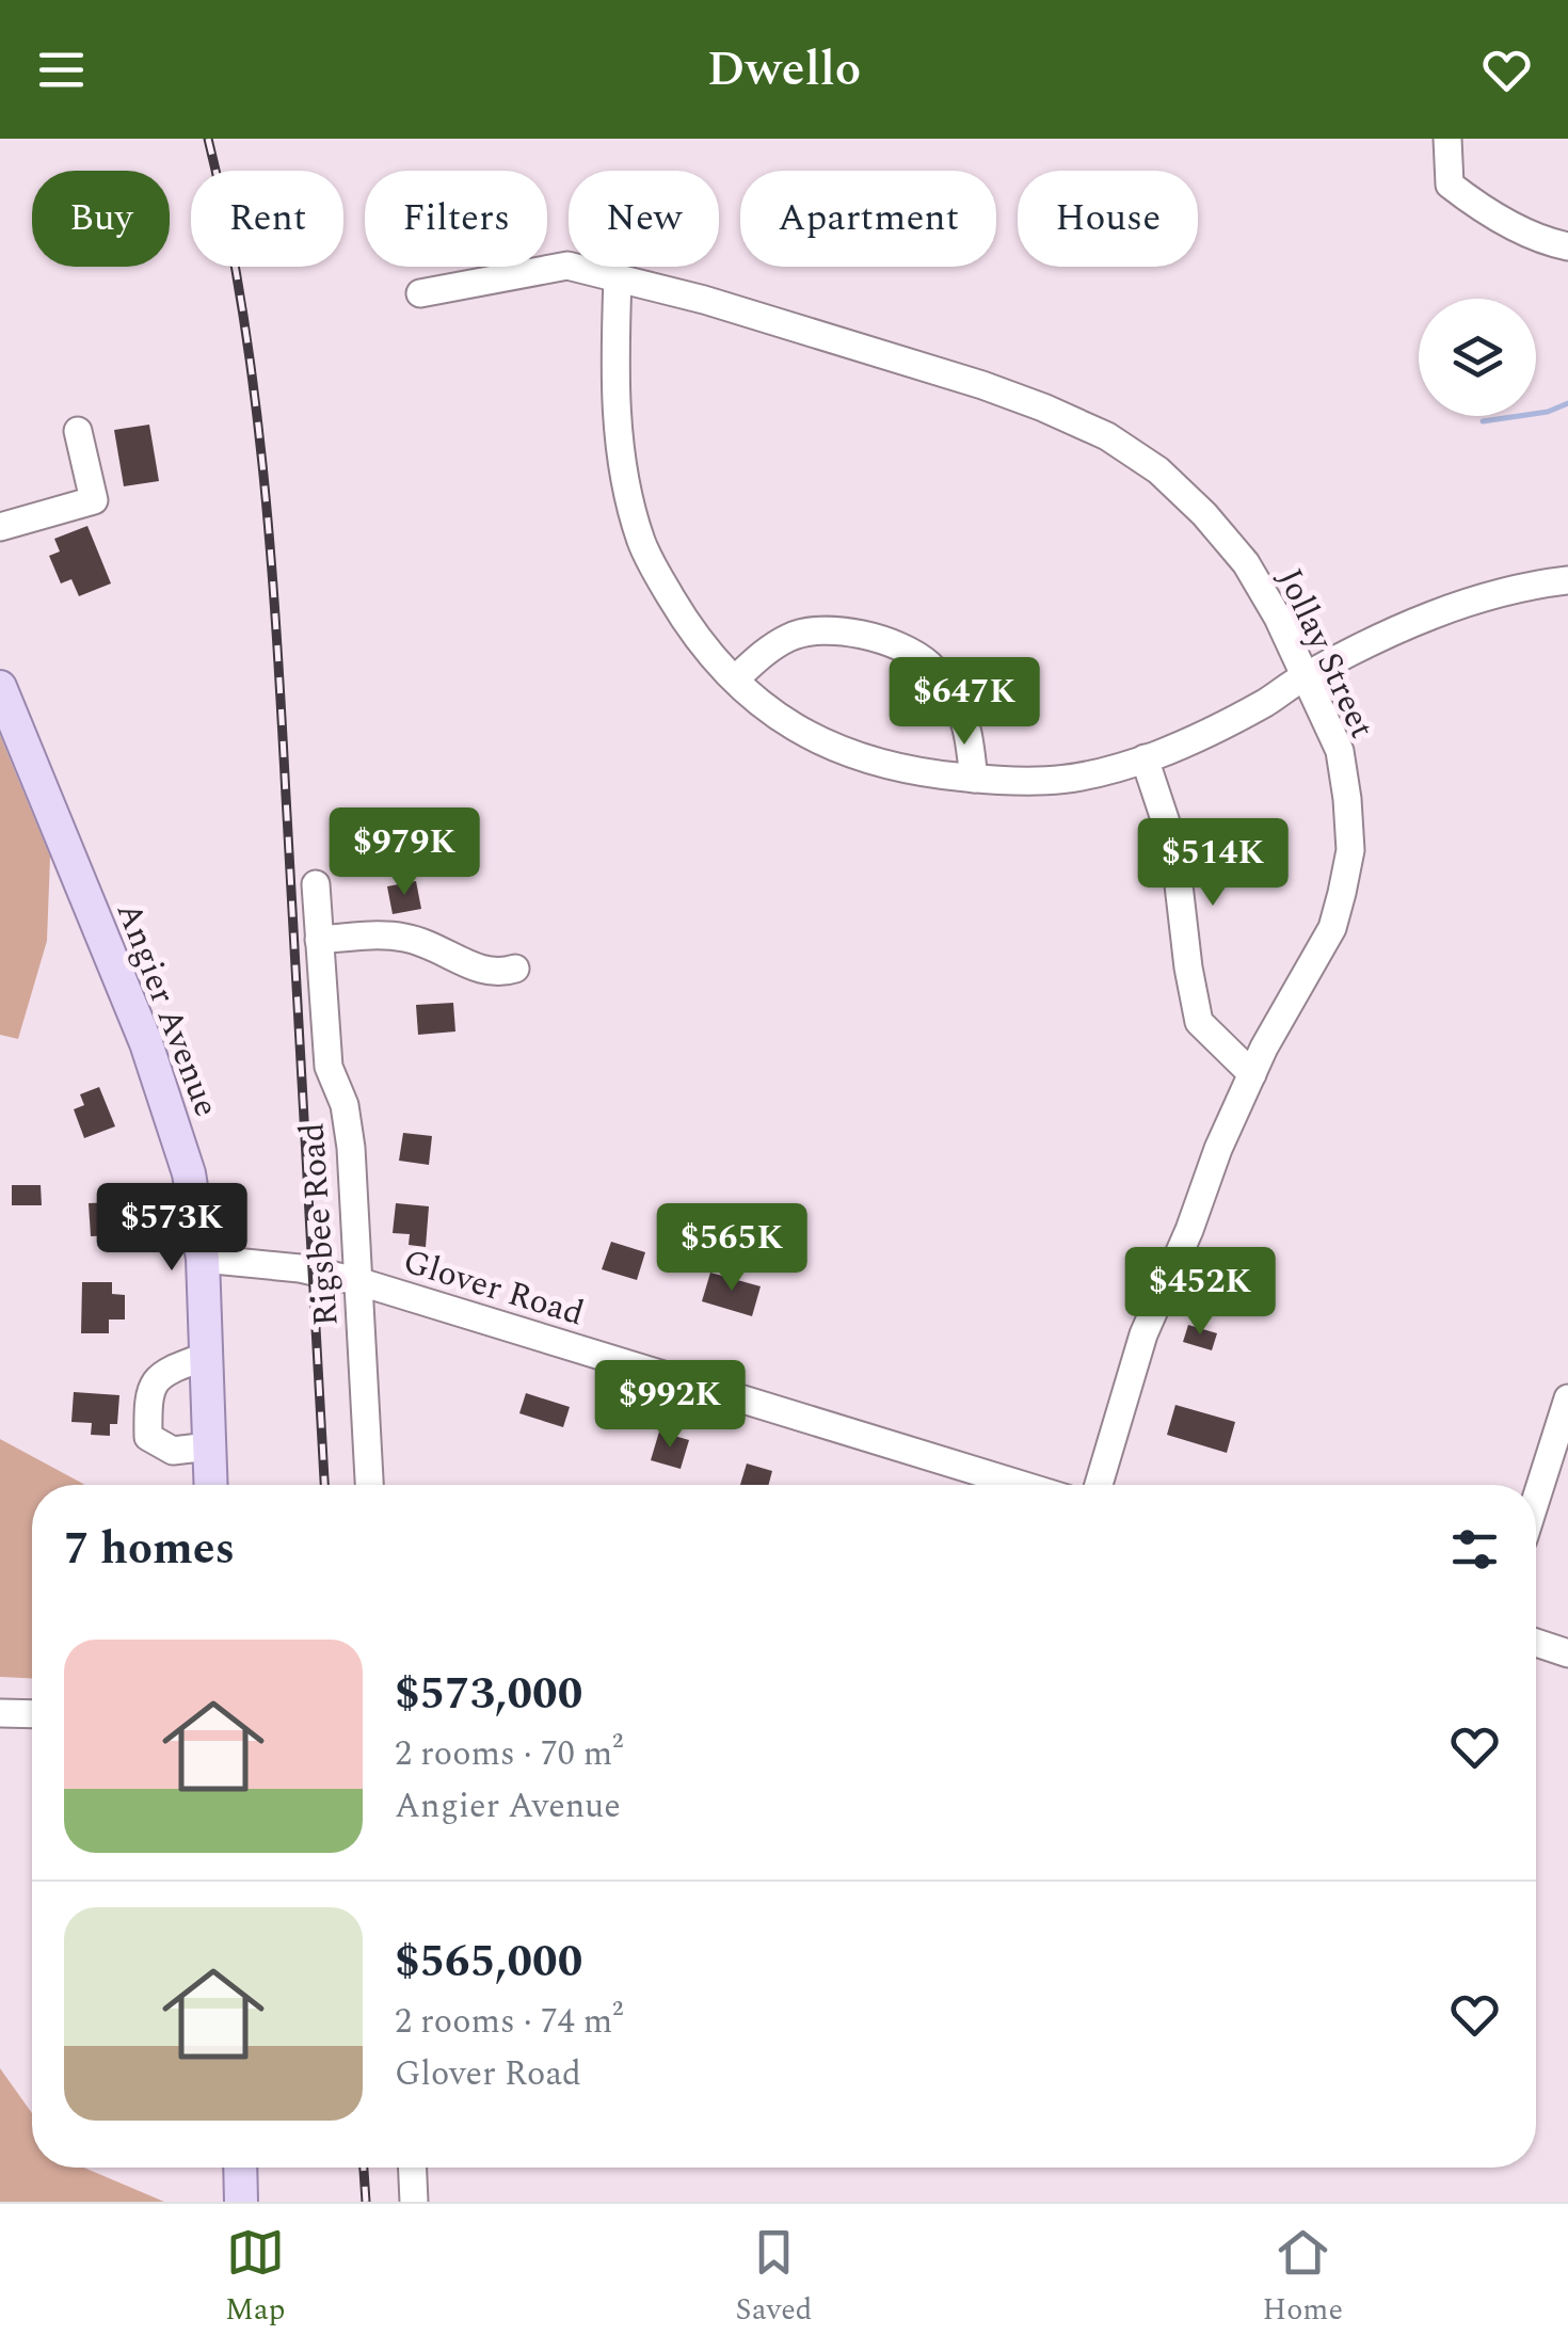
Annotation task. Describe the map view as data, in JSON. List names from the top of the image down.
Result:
{
  "streets": {
    "main road": ["Angier Avenue"],
    "street": ["Jollay Street", "Rigsbee Road", "Glover Road"]
  },
  "crossings": [
    ["Angier Avenue", "Glover Road"],
    ["Rigsbee Road", "Glover Road"]
  ],
  "page": {
    "header": "Dwello",
    "chip": [
      "Buy",
      "Rent",
      "Filters",
      "New",
      "Apartment",
      "House"
    ],
    "price": [
      "$647K",
      "$979K",
      "$514K",
      "$573K",
      "$565K",
      "$452K",
      "$992K"
    ],
    "heading": "7 homes",
    "list": [
      {
        "name": "$573,000",
        "note": "2 rooms · 70 m² · Angier Avenue"
      },
      {
        "name": "$565,000",
        "note": "2 rooms · 74 m² · Glover Road"
      }
    ],
    "tabs": ["Map", "Saved", "Home"]
  }
}
